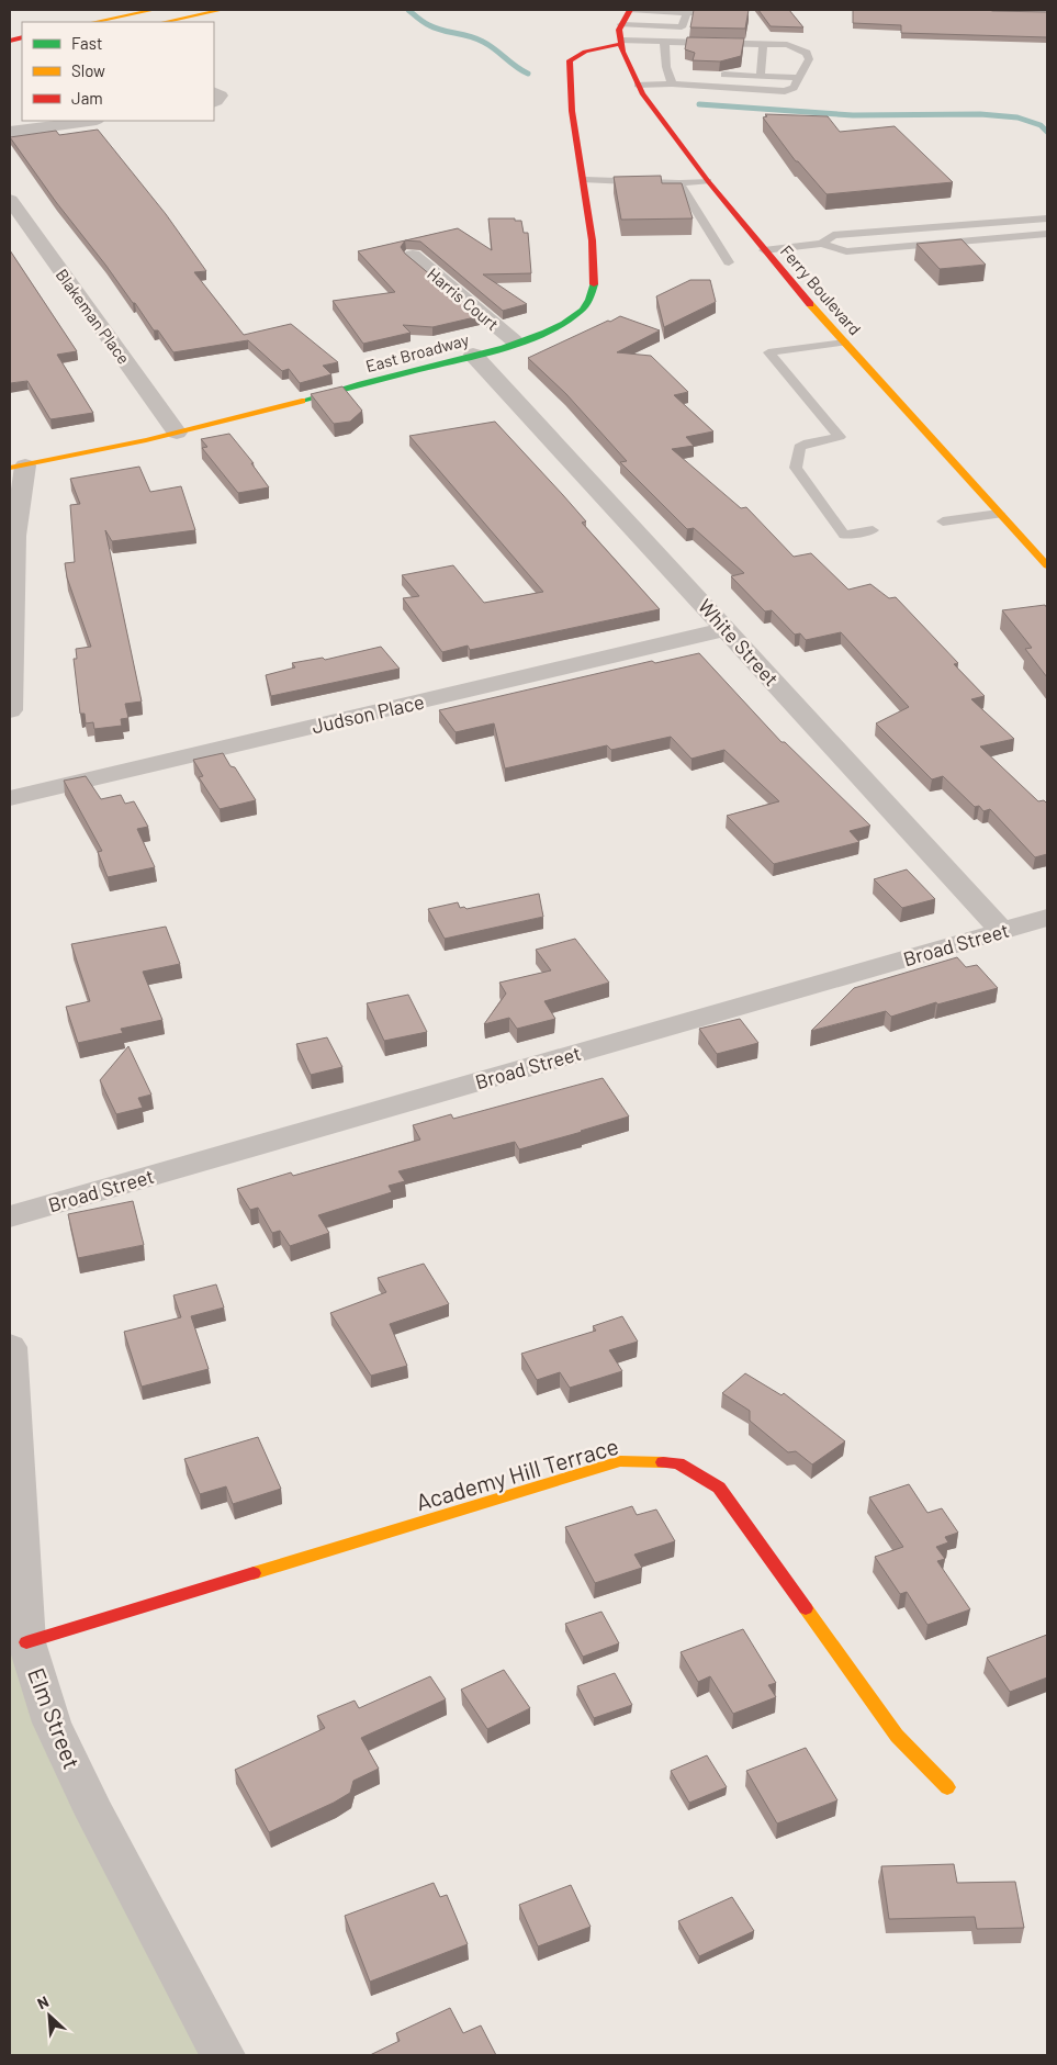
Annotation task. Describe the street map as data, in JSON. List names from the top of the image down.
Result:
{
  "streets": {
    "main road": ["Ferry Boulevard", "East Broadway", "Academy Hill Terrace"],
    "street": [
      "Harris Court",
      "Blakeman Place",
      "White Street",
      "Judson Place",
      "Broad Street",
      "Elm Street"
    ]
  },
  "crossings": [
    ["Harris Court", "East Broadway"],
    ["Blakeman Place", "East Broadway"],
    ["East Broadway", "White Street"],
    ["White Street", "Judson Place"],
    ["White Street", "Broad Street"],
    ["Academy Hill Terrace", "Elm Street"]
  ],
  "legend": ["Fast", "Slow", "Jam"],
  "north": "top left"
}
